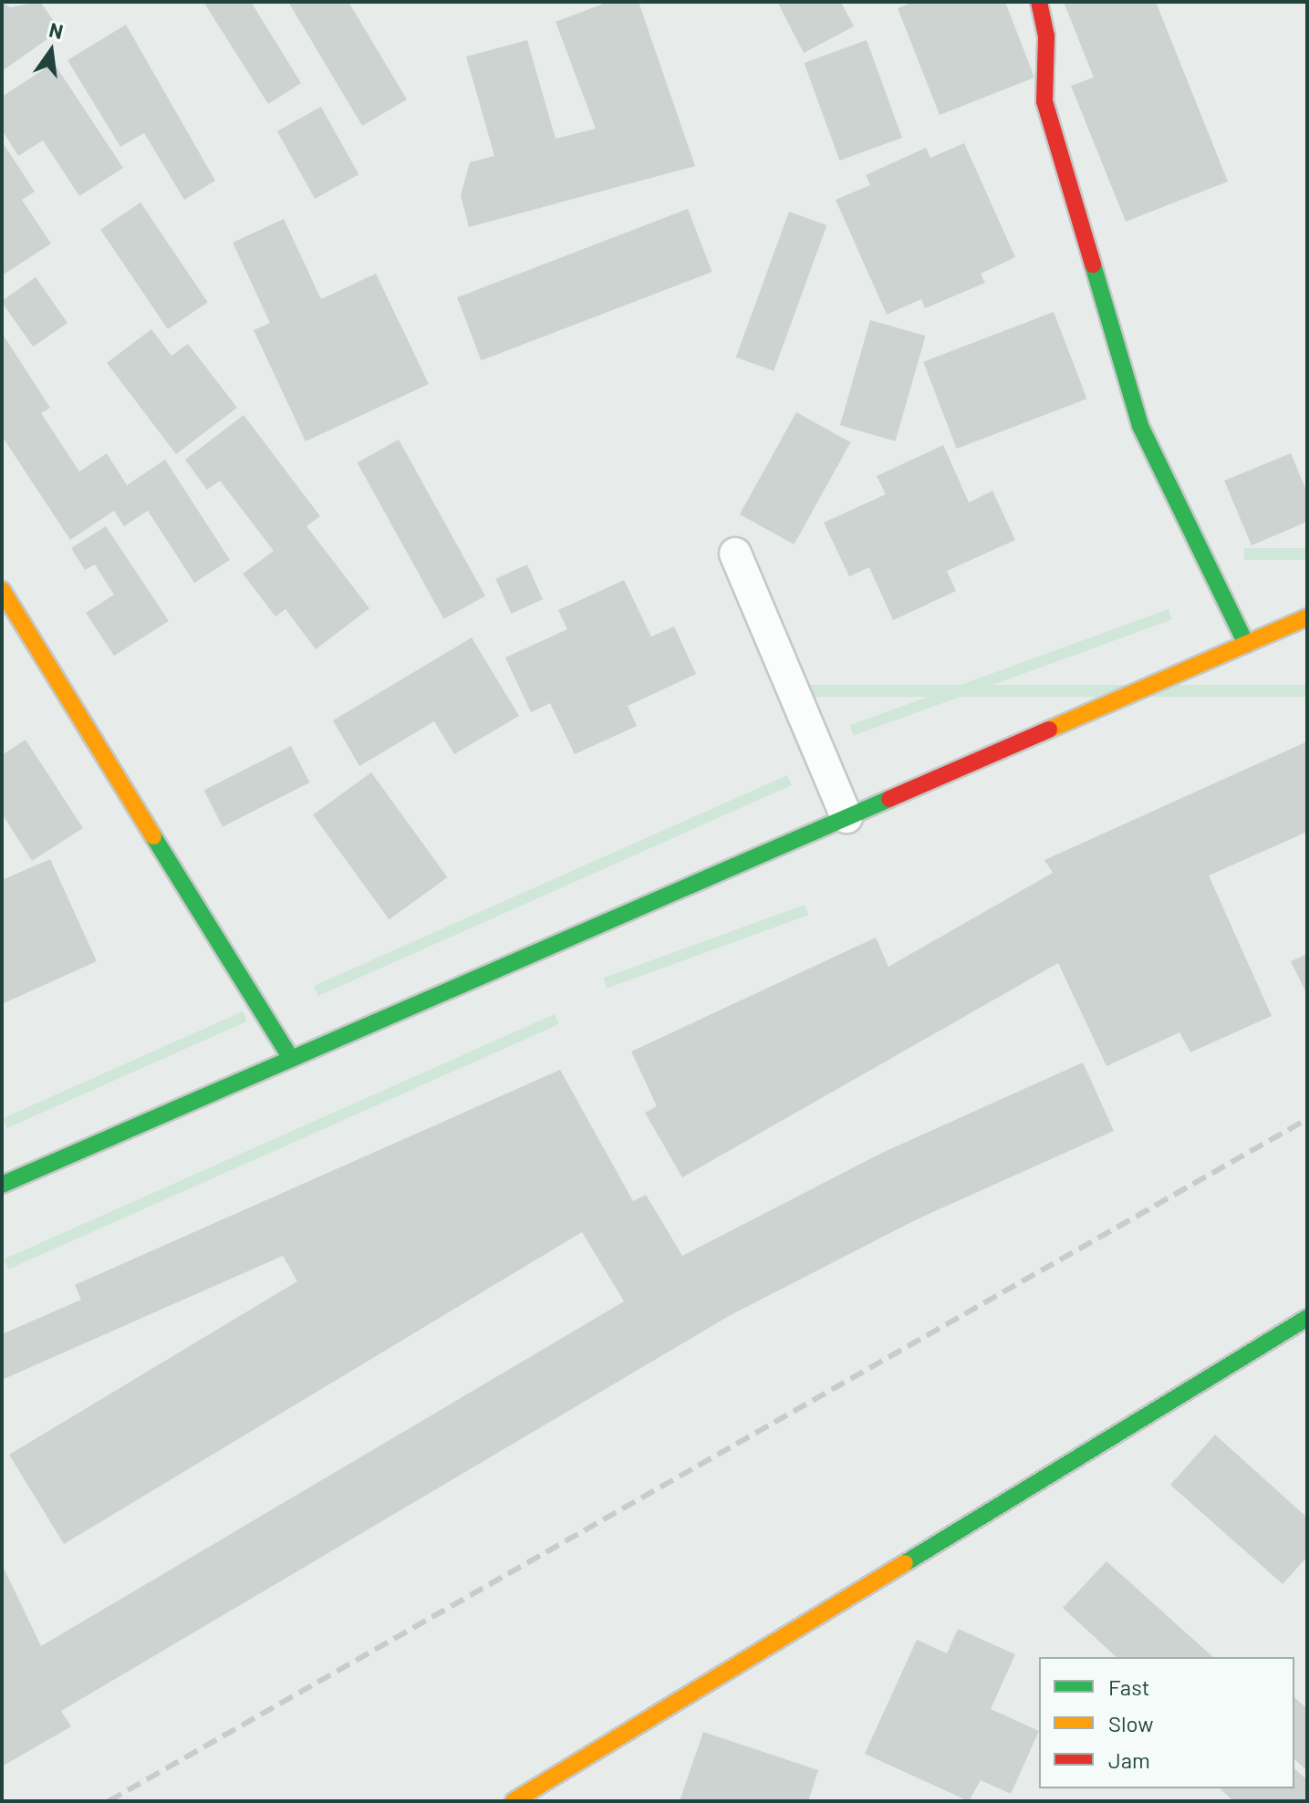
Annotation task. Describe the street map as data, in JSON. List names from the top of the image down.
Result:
{
  "legend": ["Fast", "Slow", "Jam"],
  "north": "top"
}
